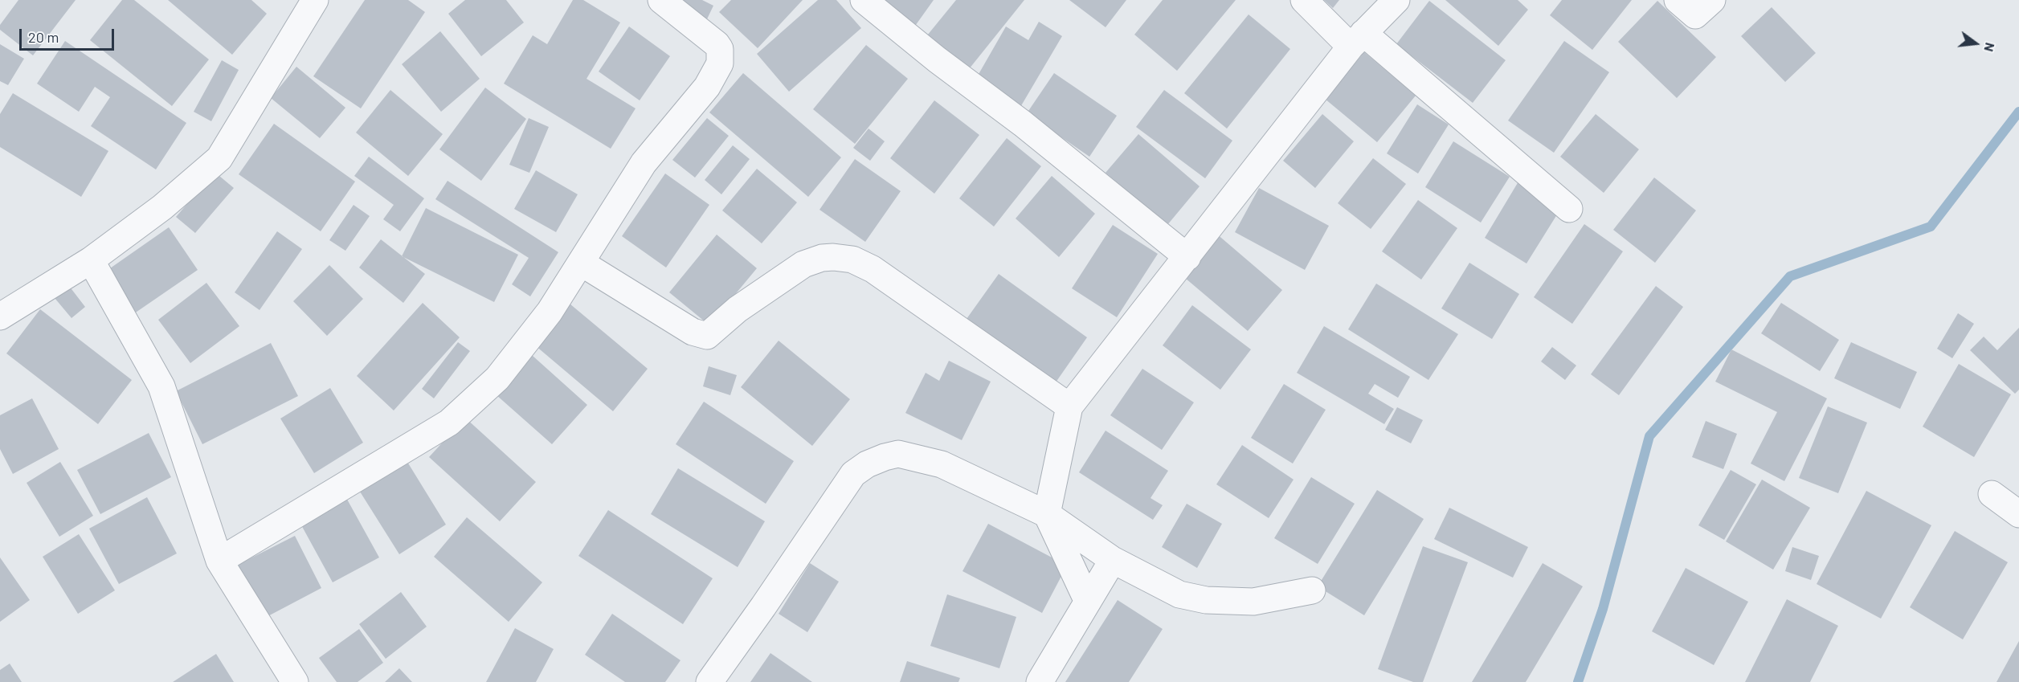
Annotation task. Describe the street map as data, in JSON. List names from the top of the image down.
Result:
{
  "scale_bar": "20 m",
  "north": "right"
}
